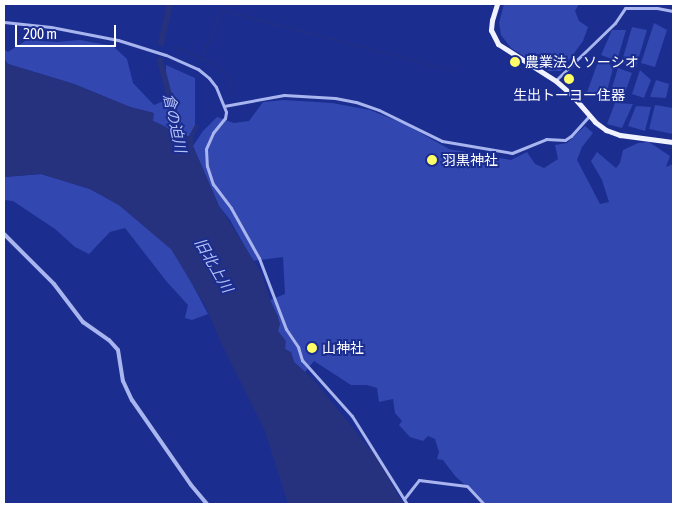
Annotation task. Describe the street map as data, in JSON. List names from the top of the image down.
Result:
{
  "water": ["倉の迫川", "旧北上川"],
  "places": [
    "農業法人 ソーシオ",
    "生出トーヨー住器",
    "羽黒神社",
    "山神社"
  ],
  "scale_bar": "200 m"
}
